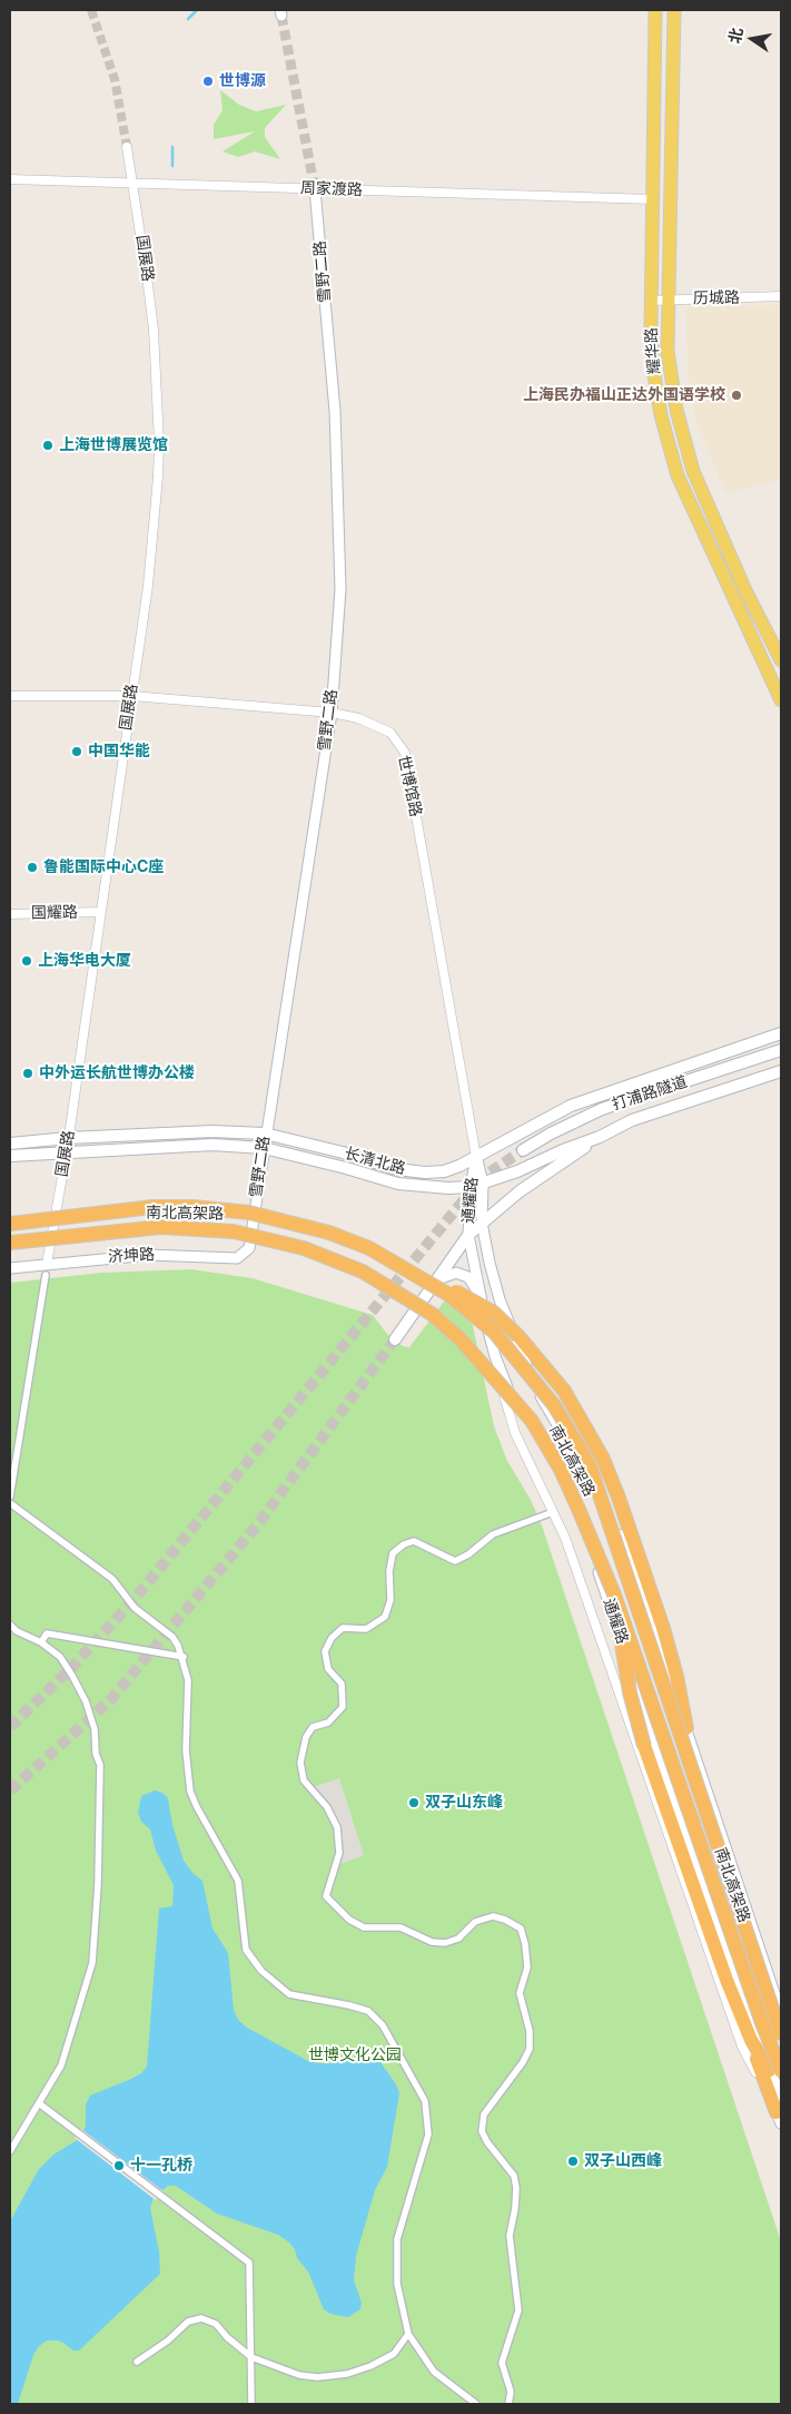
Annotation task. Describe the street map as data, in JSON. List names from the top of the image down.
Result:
{
  "streets": {
    "highway": ["南北高架路"],
    "main road": ["耀华路", "打浦路隧道", "长清北路"],
    "street": [
      "周家渡路",
      "国展路",
      "雪野二路",
      "历城路",
      "世博馆路",
      "国耀路",
      "通耀路",
      "济坤路"
    ]
  },
  "crossings": [
    ["周家渡路", "国展路"],
    ["周家渡路", "雪野二路"],
    ["周家渡路", "耀华路"],
    ["国展路", "世博馆路"],
    ["国展路", "国耀路"],
    ["国展路", "长清北路"],
    ["国展路", "济坤路"],
    ["雪野二路", "世博馆路"],
    ["雪野二路", "长清北路"],
    ["雪野二路", "济坤路"],
    ["历城路", "耀华路"],
    ["世博馆路", "长清北路"],
    ["世博馆路", "通耀路"],
    ["长清北路", "通耀路"],
    ["通耀路", "南北高架路"]
  ],
  "parks": ["世博文化公园"],
  "places": [
    "世博源",
    "上海民办福山正达外国语学校",
    "上海世博展览馆",
    "中国华能",
    "鲁能国际中心C座",
    "上海华电大厦",
    "中外运长航世博办公楼",
    "双子山东峰",
    "双子山西峰",
    "十一孔桥"
  ],
  "north": "left"
}
